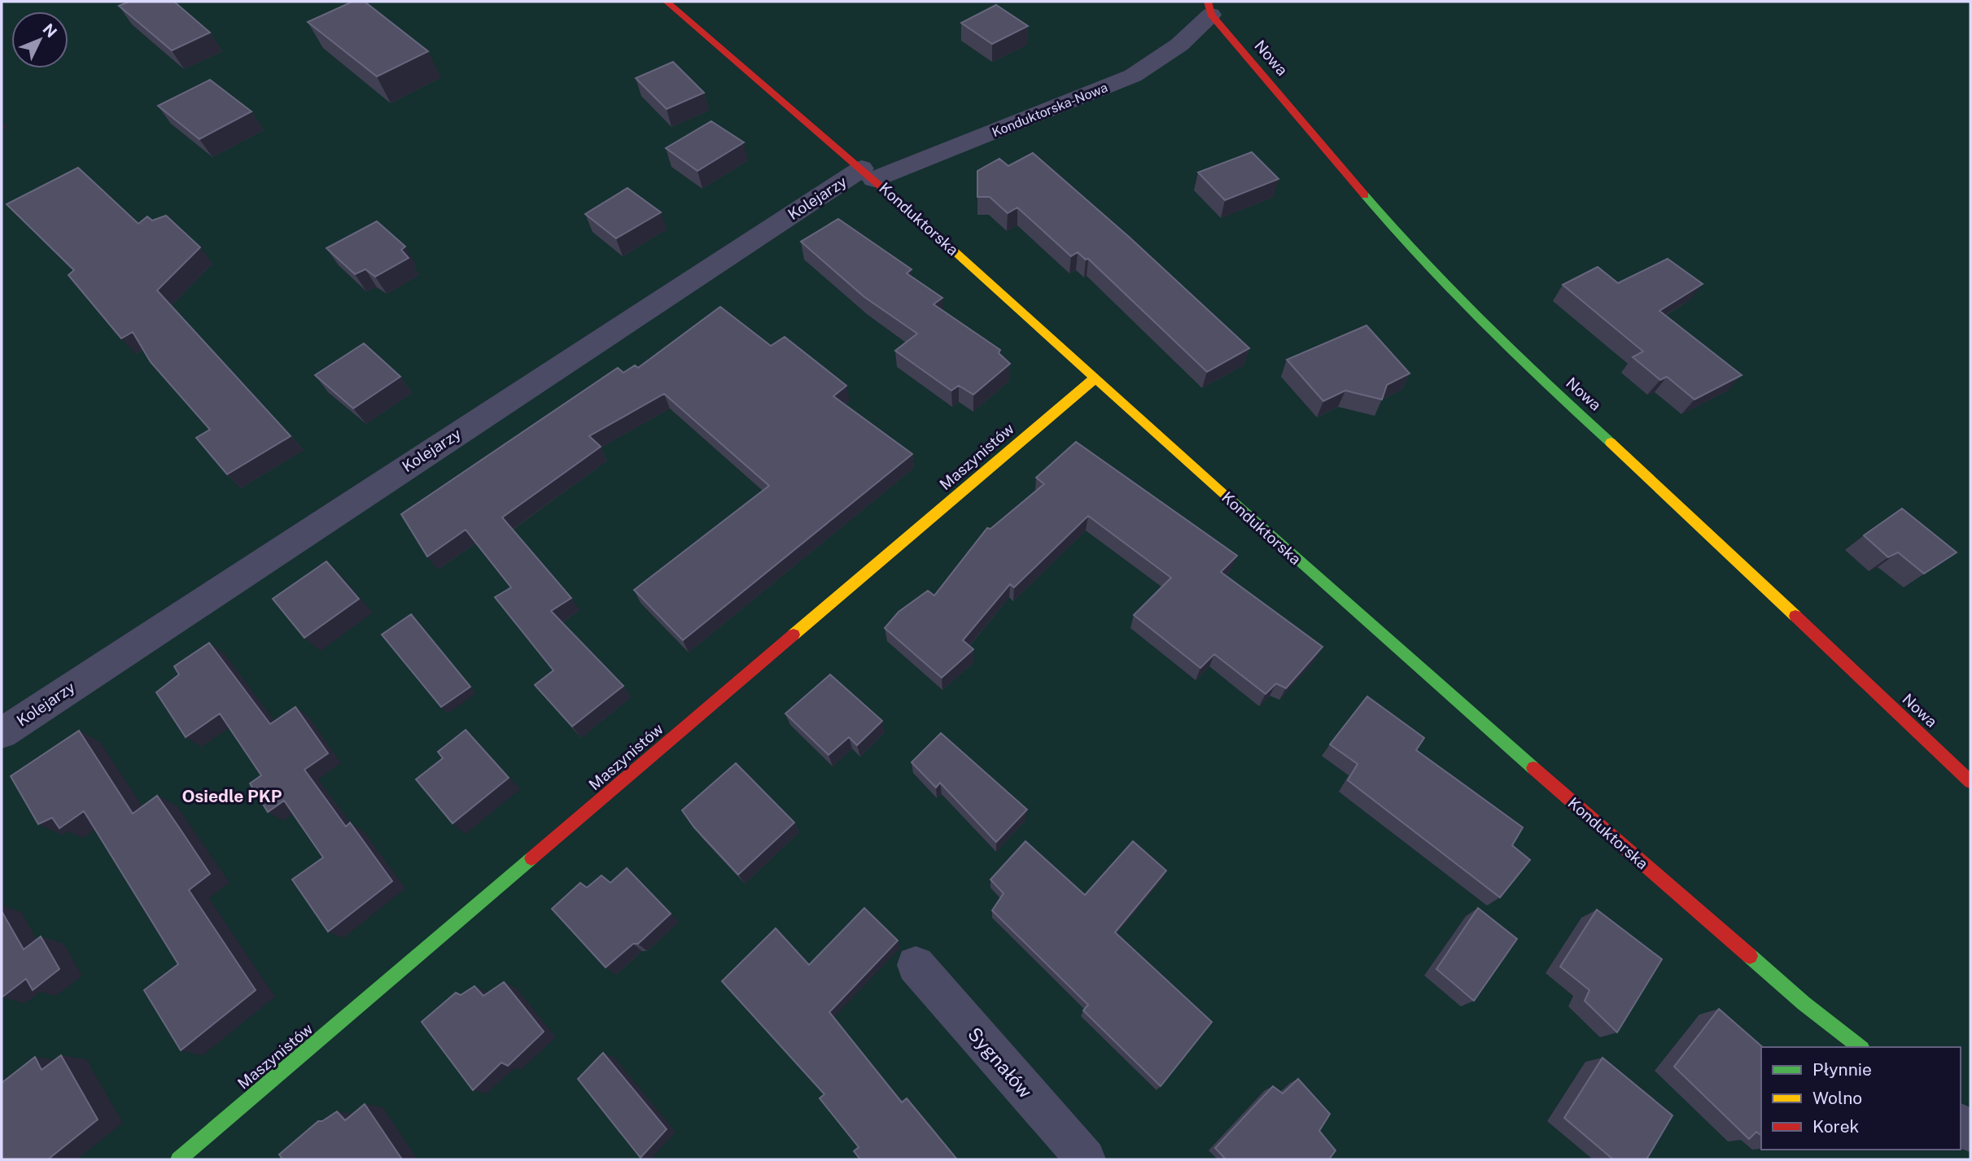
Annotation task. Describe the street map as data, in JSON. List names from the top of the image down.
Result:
{
  "streets": {
    "street": [
      "Nowa",
      "Konduktorska-Nowa",
      "Kolejarzy",
      "Konduktorska",
      "Maszynistów",
      "Sygnałów"
    ]
  },
  "crossings": [
    ["Nowa", "Konduktorska-Nowa"],
    ["Konduktorska-Nowa", "Kolejarzy"],
    ["Konduktorska-Nowa", "Konduktorska"],
    ["Kolejarzy", "Konduktorska"],
    ["Konduktorska", "Maszynistów"]
  ],
  "districts": ["Osiedle PKP"],
  "legend": ["Płynnie", "Wolno", "Korek"],
  "north": "top right"
}
